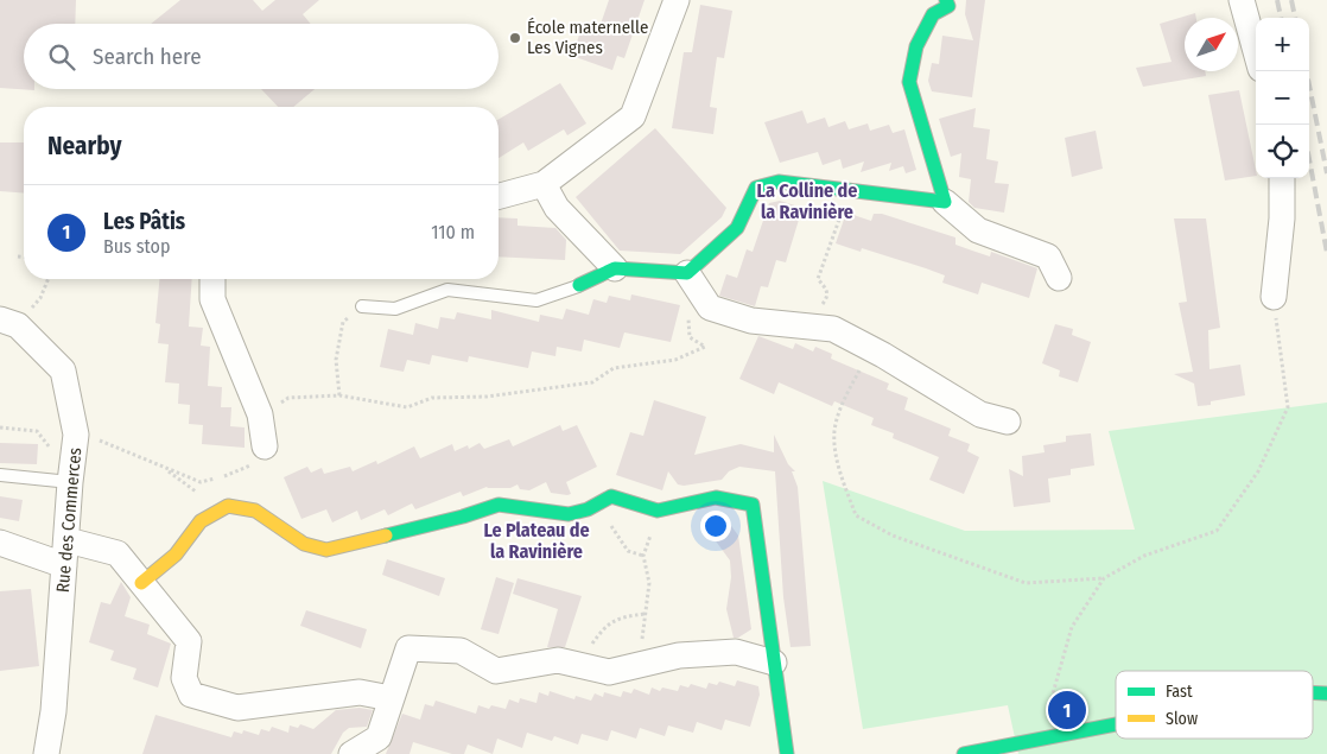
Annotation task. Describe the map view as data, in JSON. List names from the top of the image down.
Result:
{
  "streets": {
    "street": ["Rue des Commerces"]
  },
  "districts": ["La Colline de la Ravinière", "Le Plateau de la Ravinière"],
  "places": ["École maternelle Les Vignes"],
  "legend": ["Fast", "Slow"],
  "north": "top right",
  "page": {
    "map_buttons": ["+", "−"],
    "search": "Search here",
    "heading": "Nearby",
    "list": [
      {
        "mark": "1",
        "name": "Les Pâtis",
        "note": "Bus stop",
        "value": "110 m"
      }
    ],
    "pins": "1"
  }
}
